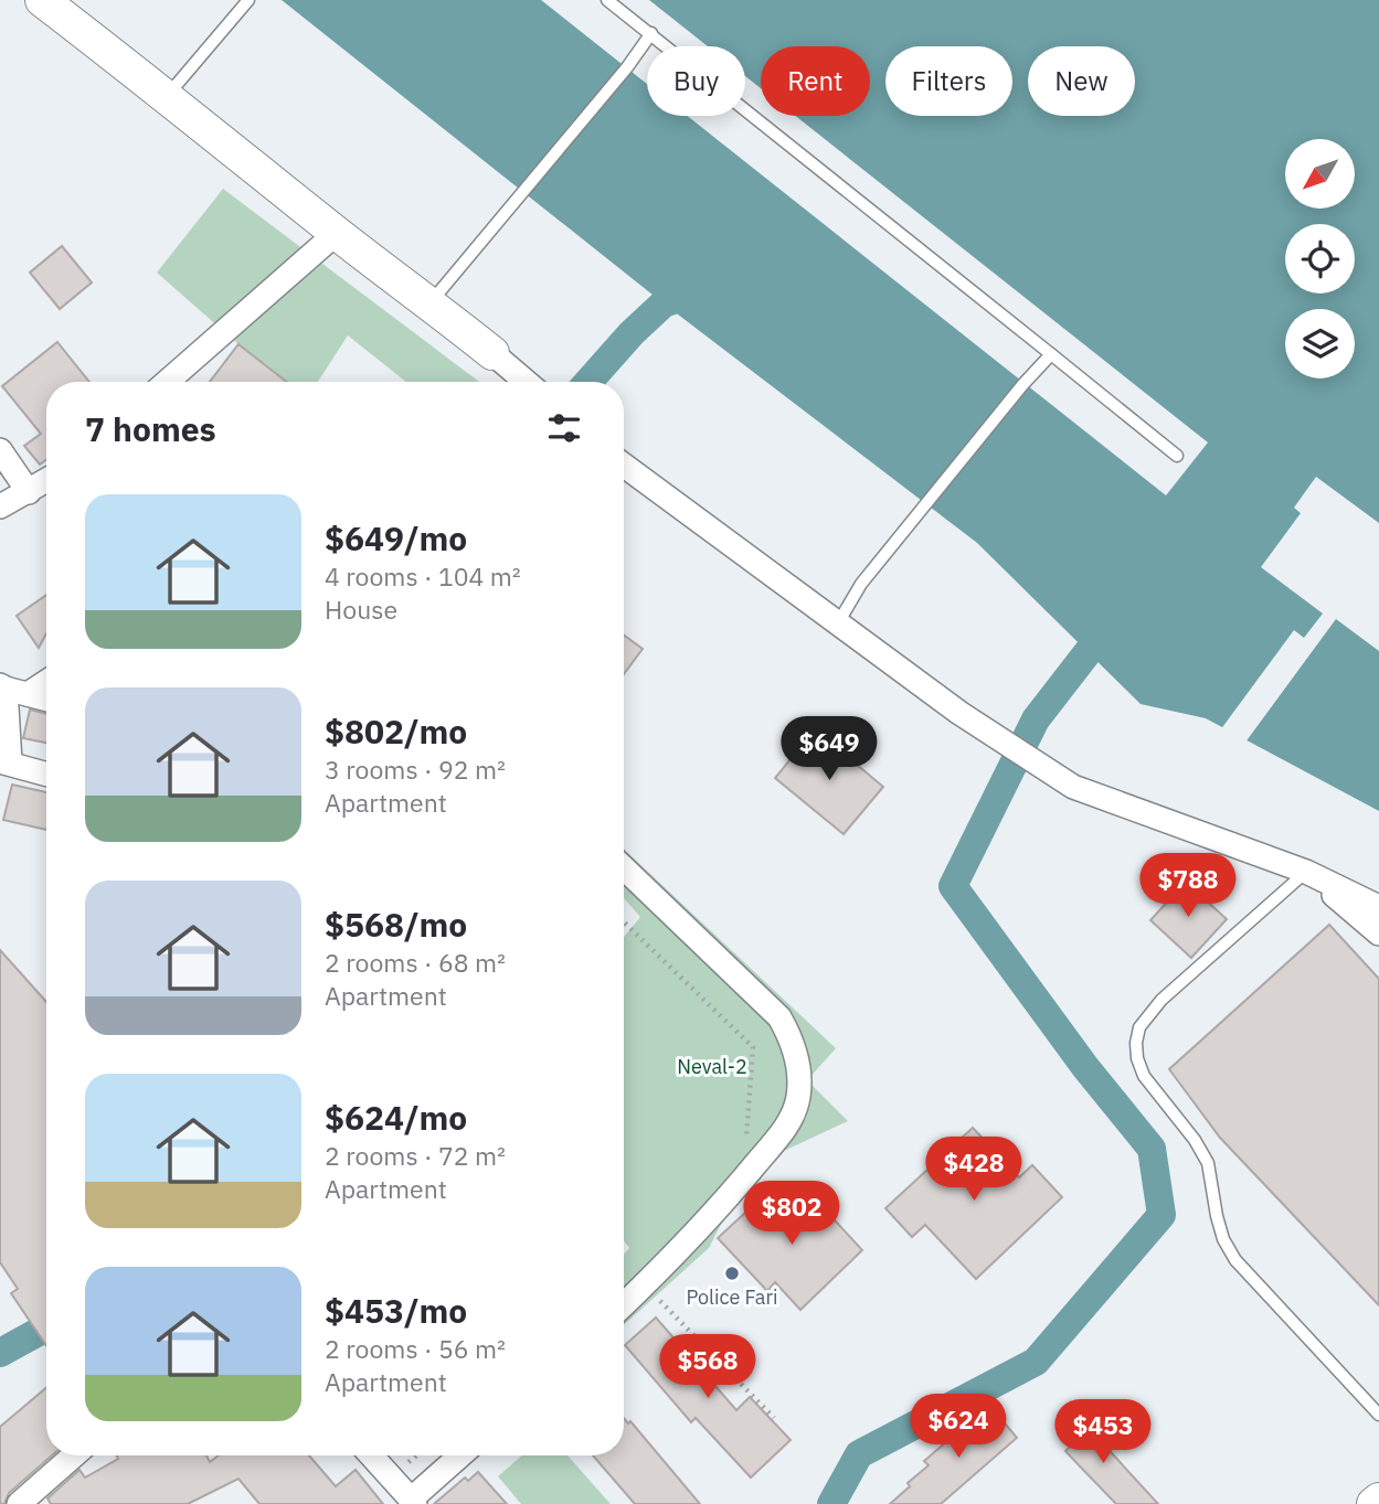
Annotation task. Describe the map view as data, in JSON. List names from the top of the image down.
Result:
{
  "parks": ["Neval-2"],
  "places": ["Police Fari"],
  "north": "bottom left",
  "page": {
    "chip": [
      "Buy",
      "Rent",
      "Filters",
      "New"
    ],
    "heading": "7 homes",
    "list": [
      {
        "name": "$649/mo",
        "note": "4 rooms · 104 m² · House"
      },
      {
        "name": "$802/mo",
        "note": "3 rooms · 92 m² · Apartment"
      },
      {
        "name": "$568/mo",
        "note": "2 rooms · 68 m² · Apartment"
      },
      {
        "name": "$624/mo",
        "note": "2 rooms · 72 m² · Apartment"
      },
      {
        "name": "$453/mo",
        "note": "2 rooms · 56 m² · Apartment"
      }
    ],
    "price": [
      "$649",
      "$788",
      "$428",
      "$802",
      "$568",
      "$624",
      "$453"
    ]
  }
}
